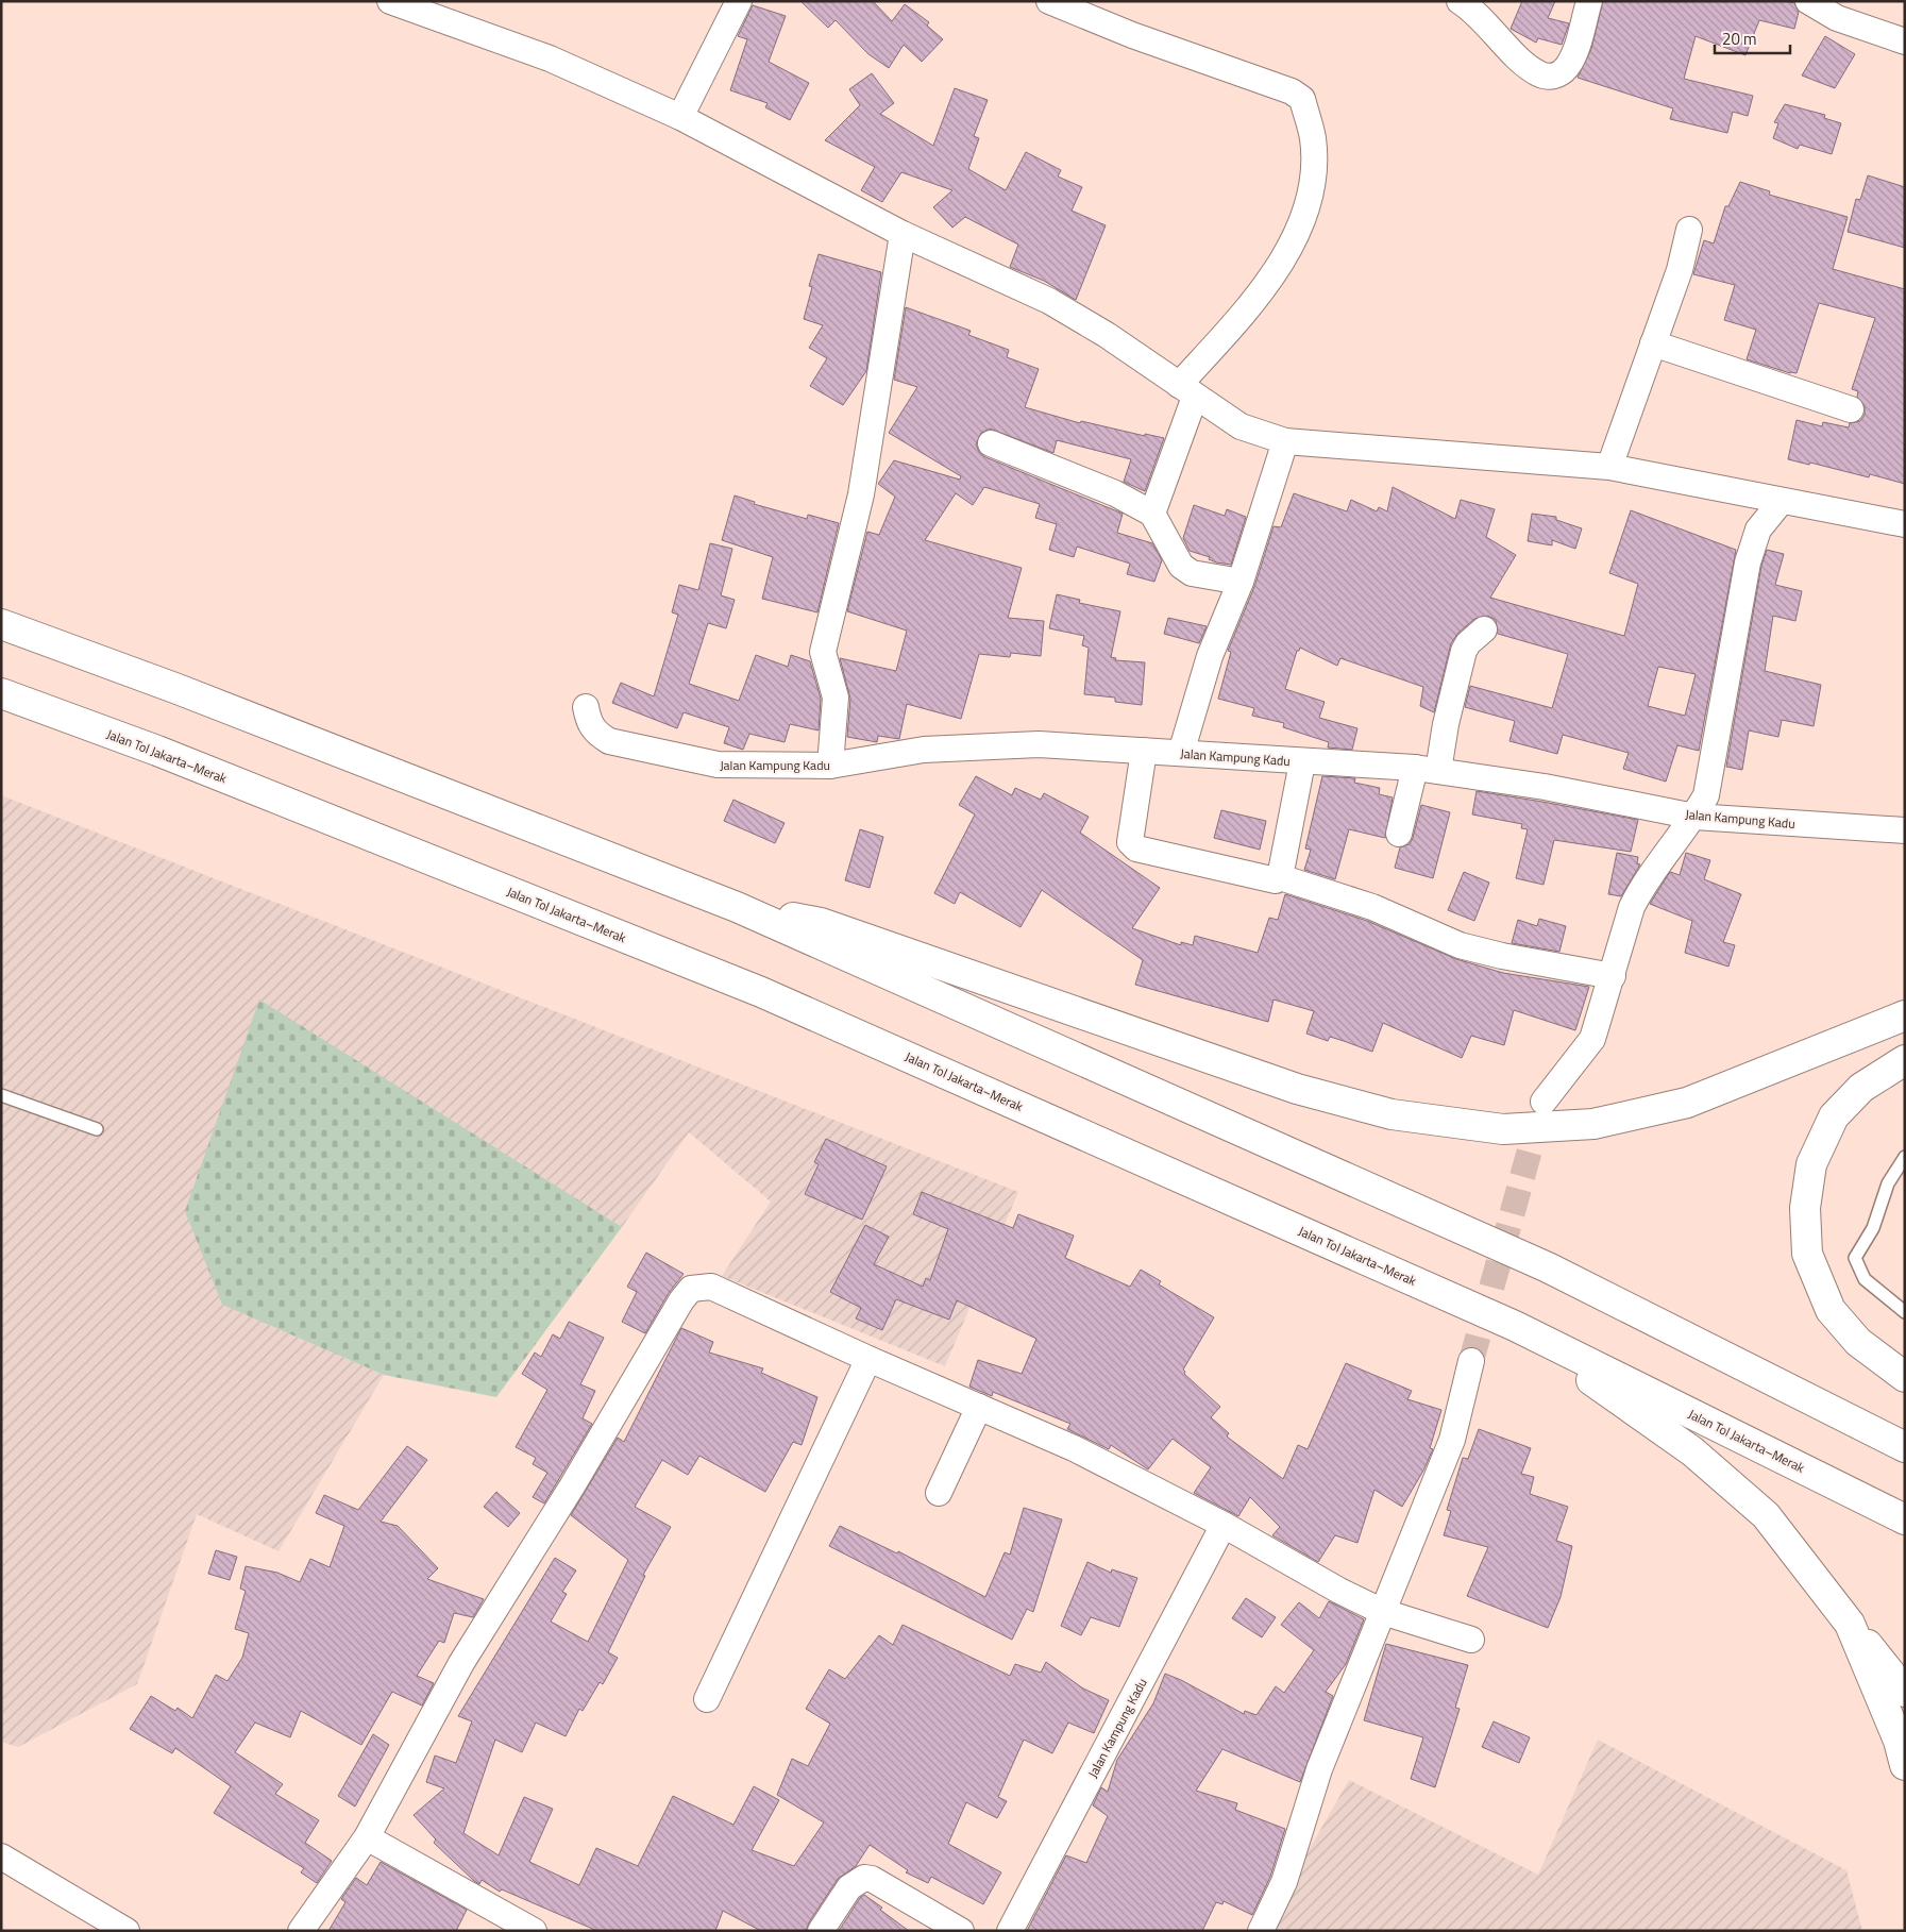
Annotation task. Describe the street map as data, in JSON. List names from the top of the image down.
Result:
{
  "streets": {
    "highway": ["Jalan Tol Jakarta–Merak"],
    "street": ["Jalan Kampung Kadu"]
  },
  "scale_bar": "20 m"
}
